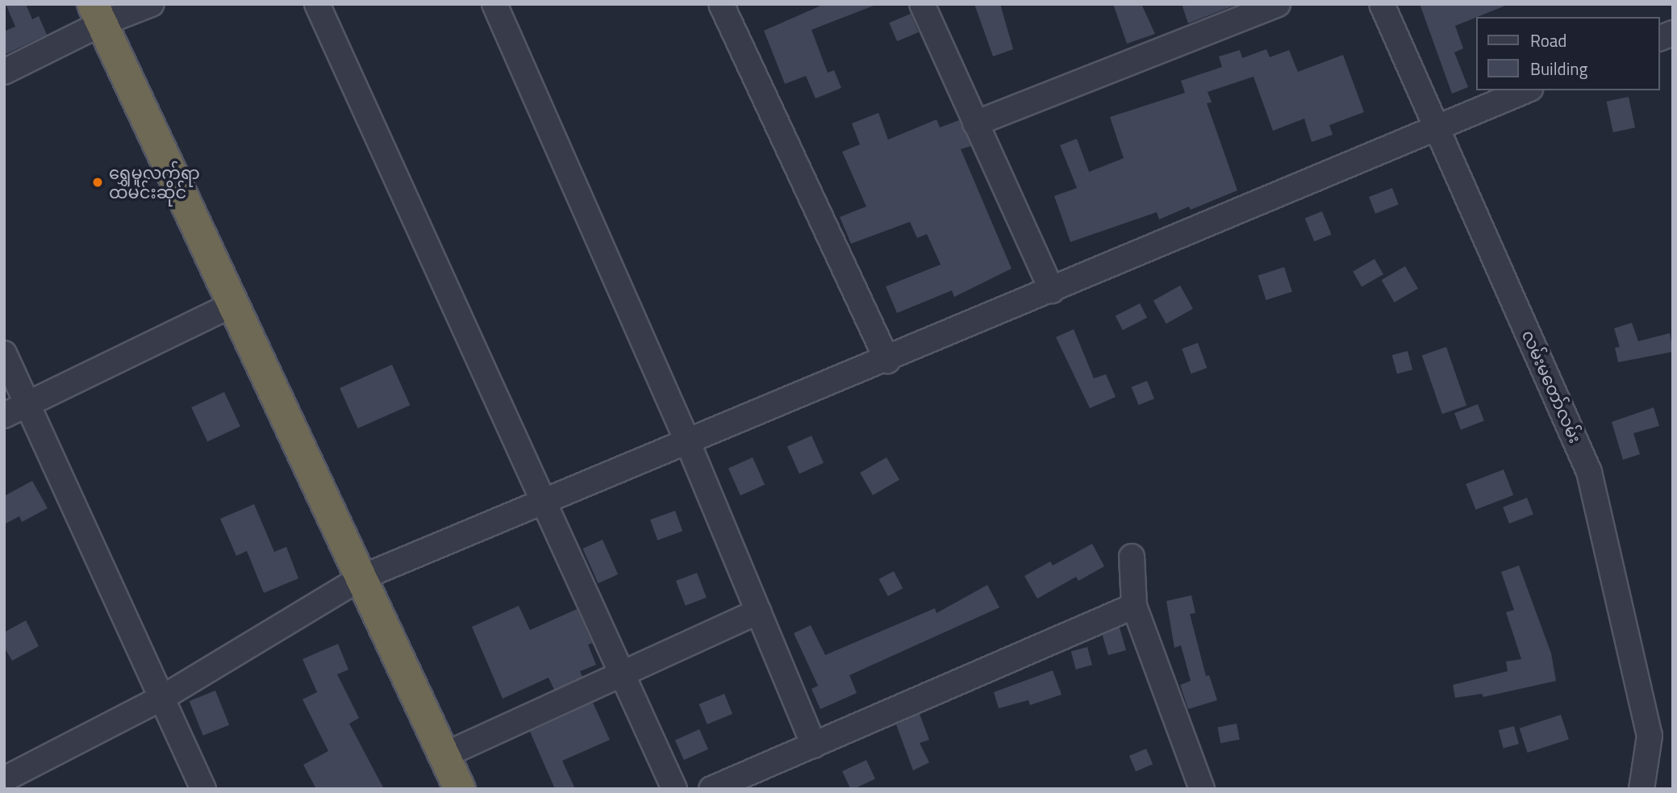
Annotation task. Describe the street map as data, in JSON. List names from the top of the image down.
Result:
{
  "streets": {
    "street": ["လမ်းမတော်လမ်း"]
  },
  "places": ["ရွှေမူလက်ရာ ထမင်းဆိုင်"],
  "legend": ["Road", "Building"]
}
